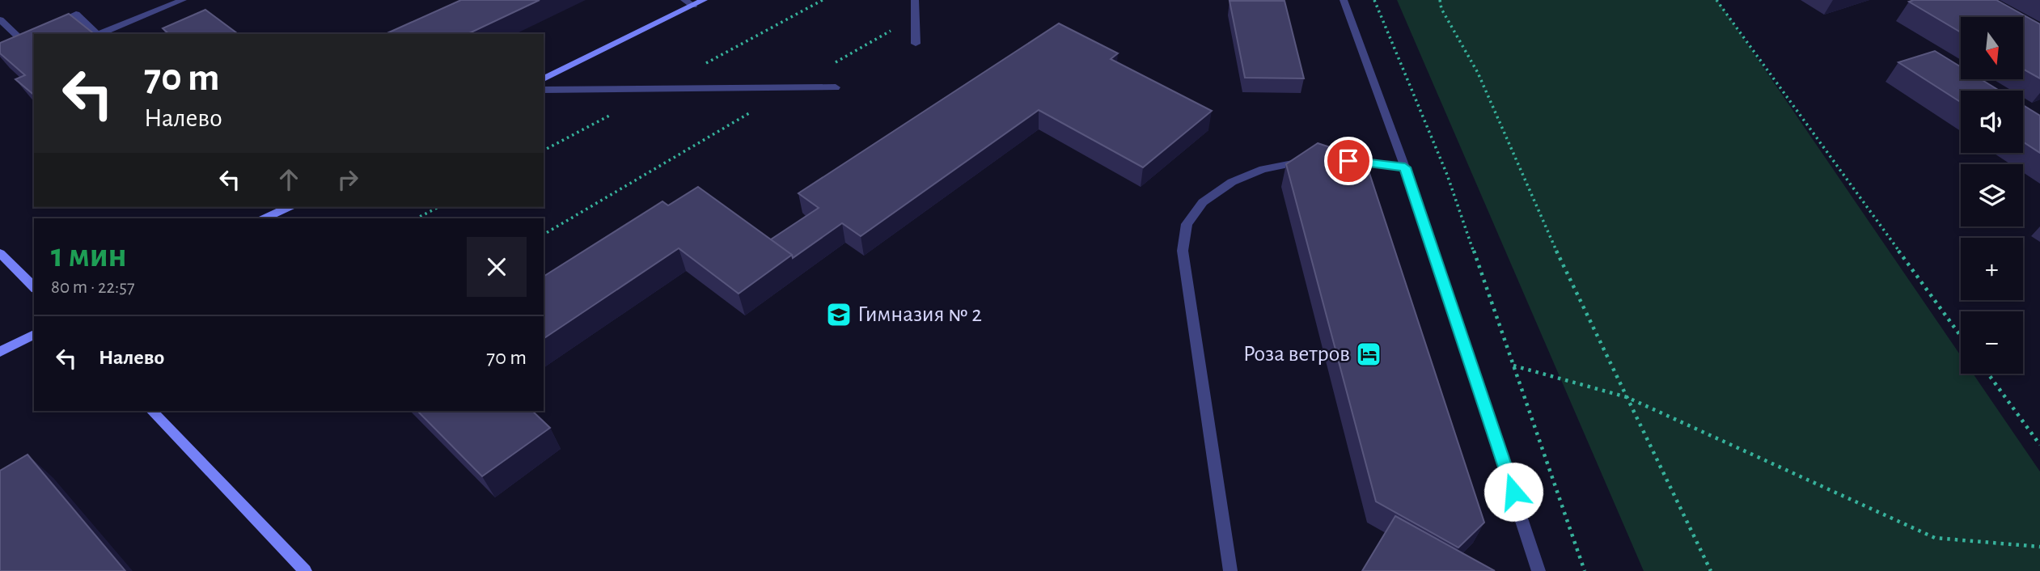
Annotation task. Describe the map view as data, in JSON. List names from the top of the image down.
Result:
{
  "places": {
    "school or university": ["Гимназия № 2"],
    "hotel": ["Роза ветров"]
  },
  "north": "bottom",
  "page": {
    "map_buttons": ["+", "−"],
    "turn": ["70 m", "Налево"],
    "heading": ["1 мин", "80 m · 22:57"],
    "list": [
      {
        "name": "Налево",
        "value": "70 m"
      }
    ]
  }
}
